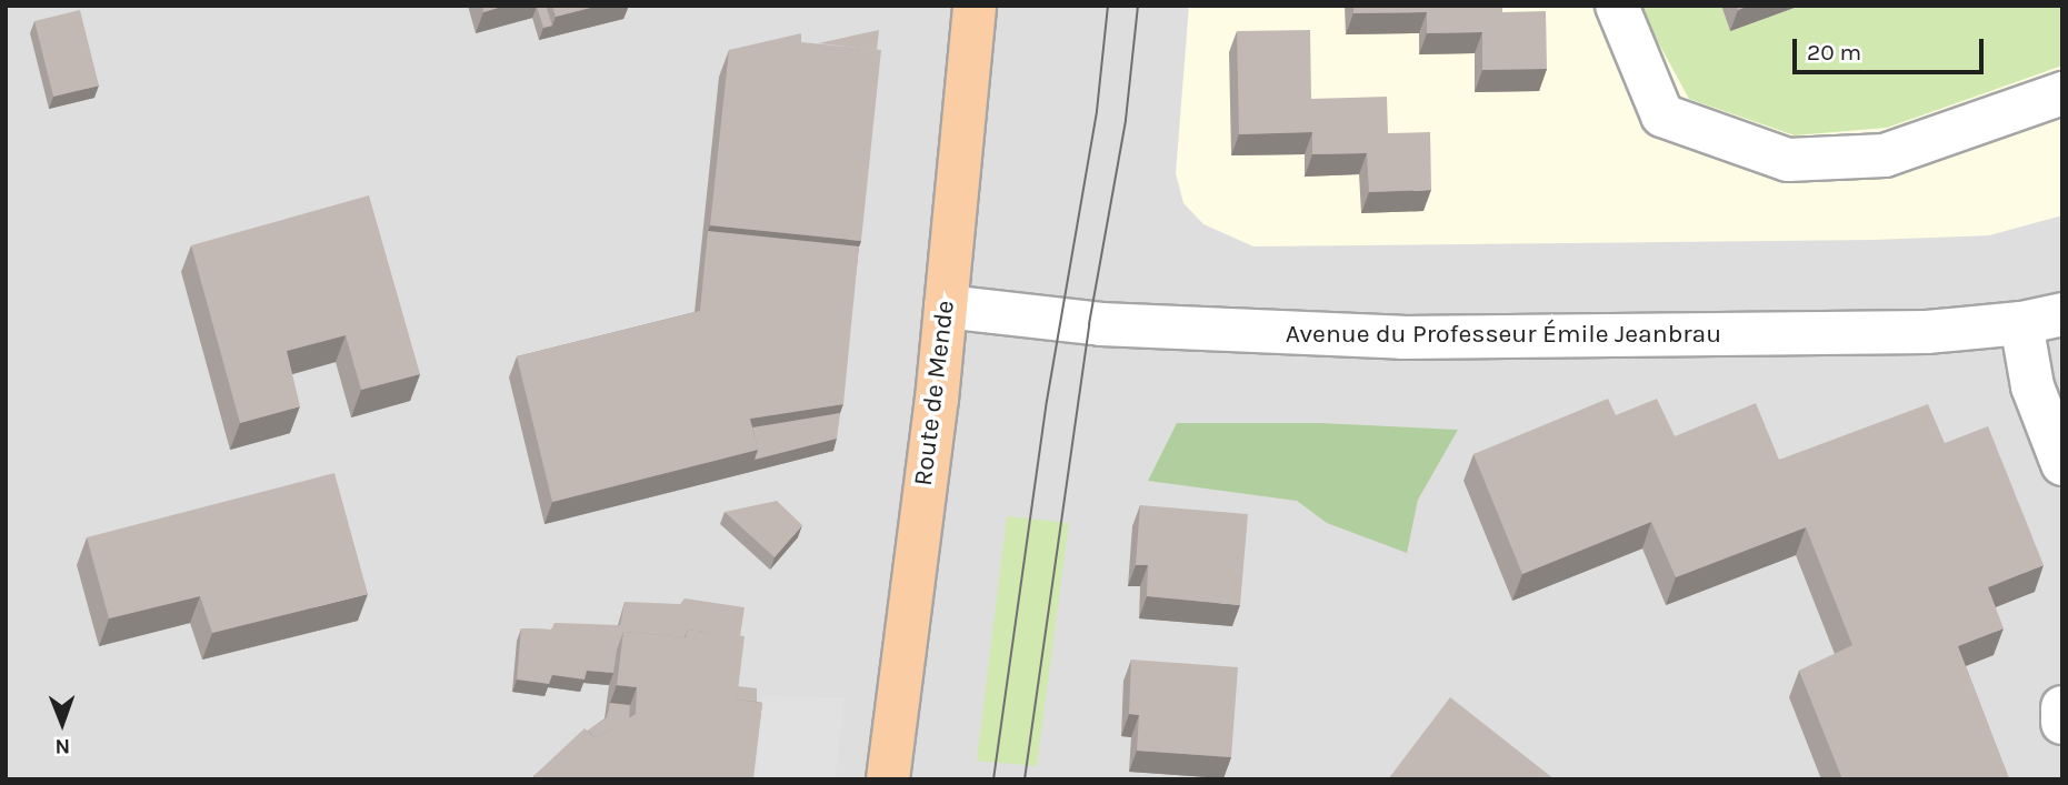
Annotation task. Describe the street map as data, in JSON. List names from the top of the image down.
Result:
{
  "streets": {
    "main road": ["Route de Mende"],
    "street": ["Avenue du Professeur Émile Jeanbrau"]
  },
  "crossings": [
    ["Avenue du Professeur Émile Jeanbrau", "Route de Mende"]
  ],
  "scale_bar": "20 m",
  "north": "bottom"
}
